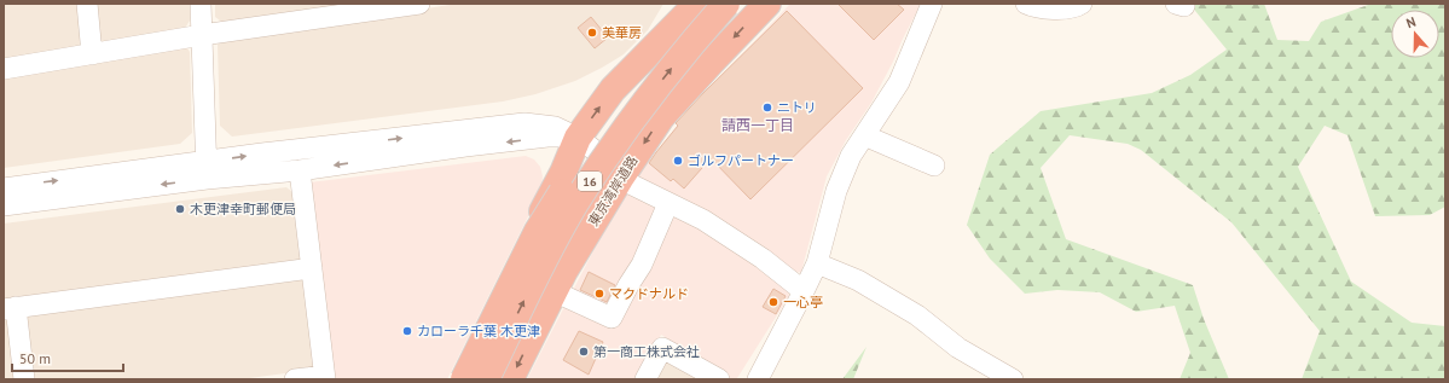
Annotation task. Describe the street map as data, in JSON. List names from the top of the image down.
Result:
{
  "streets": {
    "highway": ["16", "東京湾岸道路"]
  },
  "crossings": [
    ["16", "東京湾岸道路"]
  ],
  "districts": ["請西一丁目"],
  "places": [
    "美華房",
    "ニトリ",
    "ゴルフパートナー",
    "木更津幸町郵便局",
    "マクドナルド",
    "一心亭",
    "カローラ千葉 木更津",
    "第一商工株式会社"
  ],
  "scale_bar": "50 m",
  "north": "top"
}
